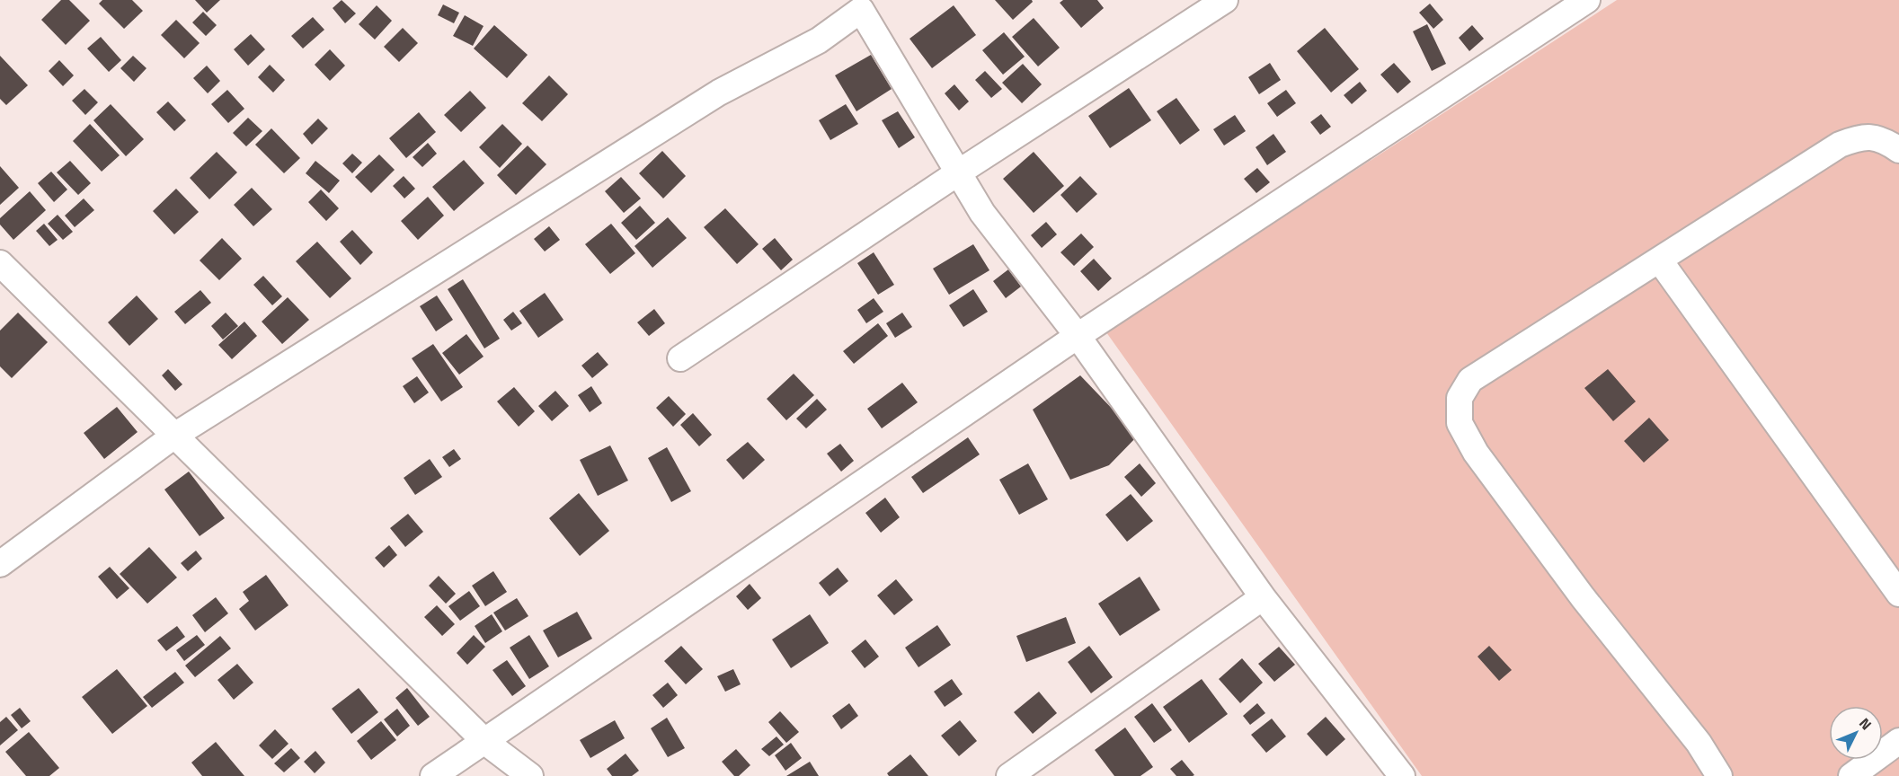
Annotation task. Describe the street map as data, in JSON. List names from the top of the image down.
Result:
{
  "north": "top right"
}
